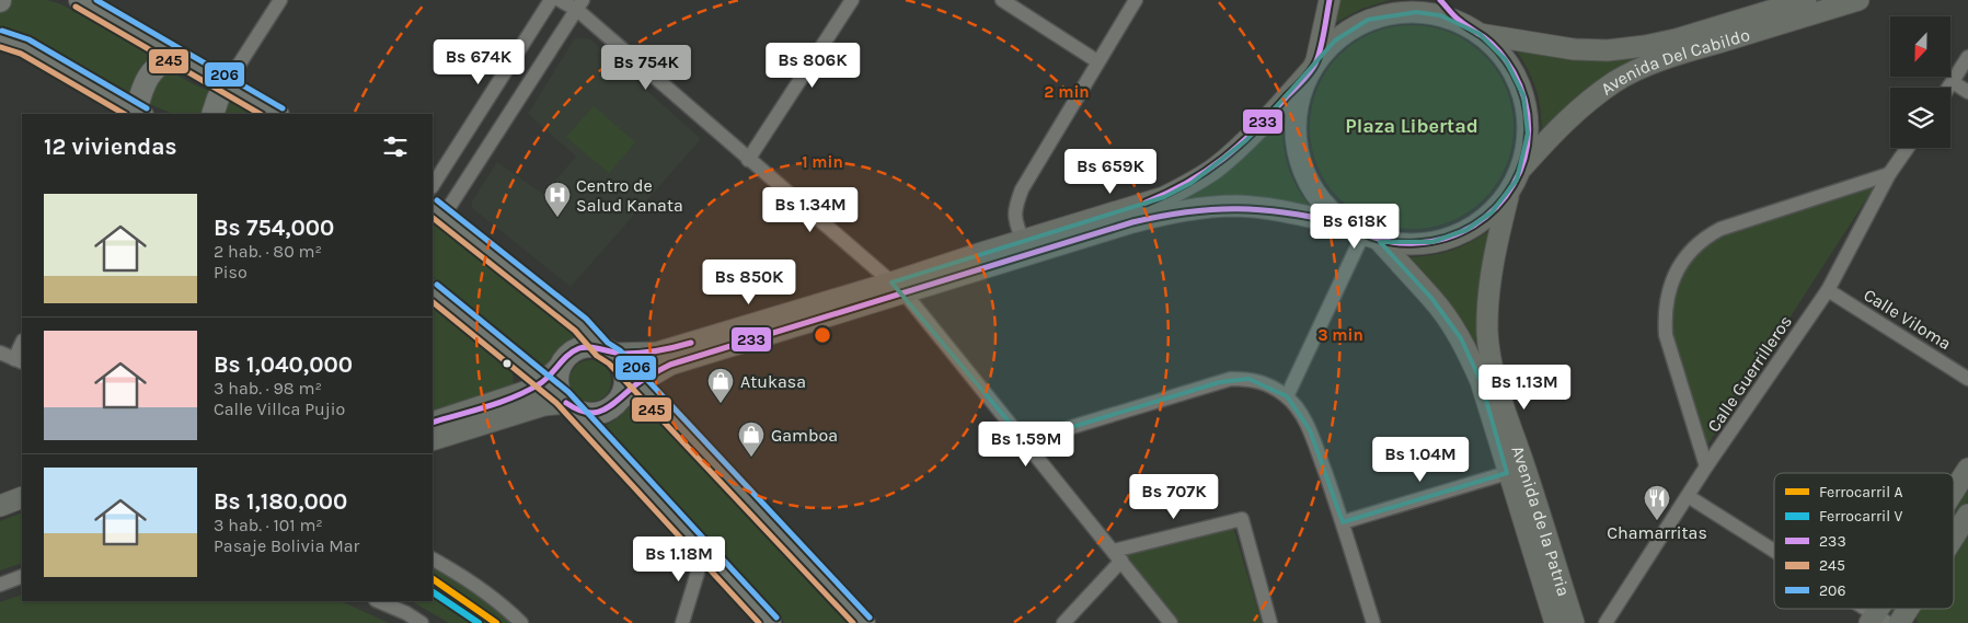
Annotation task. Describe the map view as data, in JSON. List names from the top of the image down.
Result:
{
  "streets": {
    "street": [
      "Avenida Del Cabildo",
      "Calle Viloma",
      "Calle Guerrilleros",
      "Avenida de la Patria"
    ]
  },
  "crossings": [
    ["Calle Viloma", "Calle Guerrilleros"]
  ],
  "districts": ["Plaza Libertad"],
  "places": {
    "hospital": ["Centro de Salud Kanata"],
    "shop": ["Atukasa", "Gamboa"],
    "restaurant": ["Chamarritas"]
  },
  "lines": [
    "transit line 233",
    "transit line 206",
    "transit line 245",
    "rail line A",
    "rail line V"
  ],
  "legend": [
    "Ferrocarril A",
    "Ferrocarril V",
    "233",
    "245",
    "206"
  ],
  "north": "bottom",
  "page": {
    "price": [
      "Bs 674K",
      "Bs 806K",
      "Bs 754K",
      "Bs 659K",
      "Bs 1.34M",
      "Bs 618K",
      "Bs 850K",
      "Bs 1.13M",
      "Bs 1.59M",
      "Bs 1.04M",
      "Bs 707K",
      "Bs 1.18M"
    ],
    "heading": "12 viviendas",
    "list": [
      {
        "name": "Bs 754,000",
        "note": "2 hab. · 80 m² · Piso"
      },
      {
        "name": "Bs 1,040,000",
        "note": "3 hab. · 98 m² · Calle Villca Pujio"
      },
      {
        "name": "Bs 1,180,000",
        "note": "3 hab. · 101 m² · Pasaje Bolivia Mar"
      }
    ]
  },
  "rings": ["2 min", "1 min", "3 min"]
}
